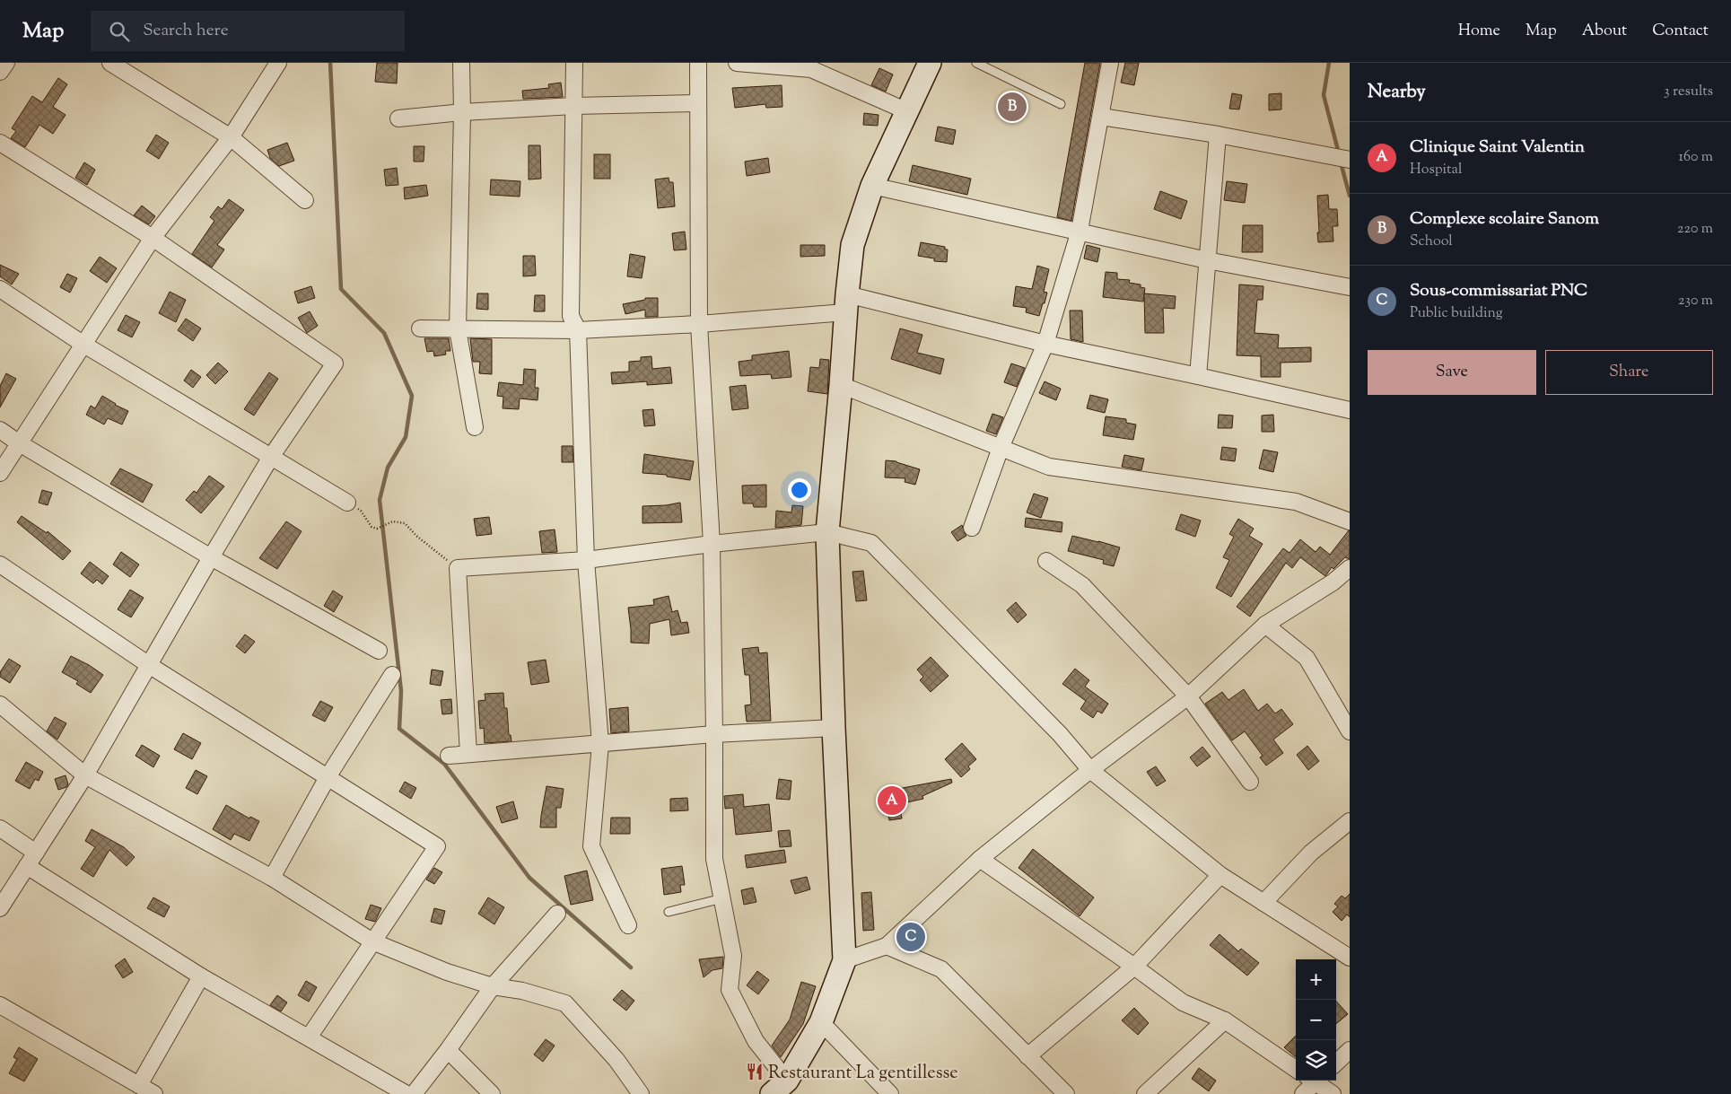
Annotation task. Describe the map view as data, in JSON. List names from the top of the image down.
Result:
{
  "places": {
    "restaurant": ["Restaurant La gentillesse"]
  },
  "page": {
    "header": "Map",
    "search": "Search here",
    "nav": [
      "Home",
      "Map",
      "About",
      "Contact"
    ],
    "heading": ["Nearby", "3 results"],
    "pins": ["B", "A", "C"],
    "list": [
      {
        "mark": "A",
        "name": "Clinique Saint Valentin",
        "note": "Hospital",
        "value": "160 m"
      },
      {
        "mark": "B",
        "name": "Complexe scolaire Sanom",
        "note": "School",
        "value": "220 m"
      },
      {
        "mark": "C",
        "name": "Sous-commissariat PNC",
        "note": "Public building",
        "value": "230 m"
      }
    ],
    "buttons": ["Save", "Share"],
    "map_buttons": ["+", "−"]
  }
}
